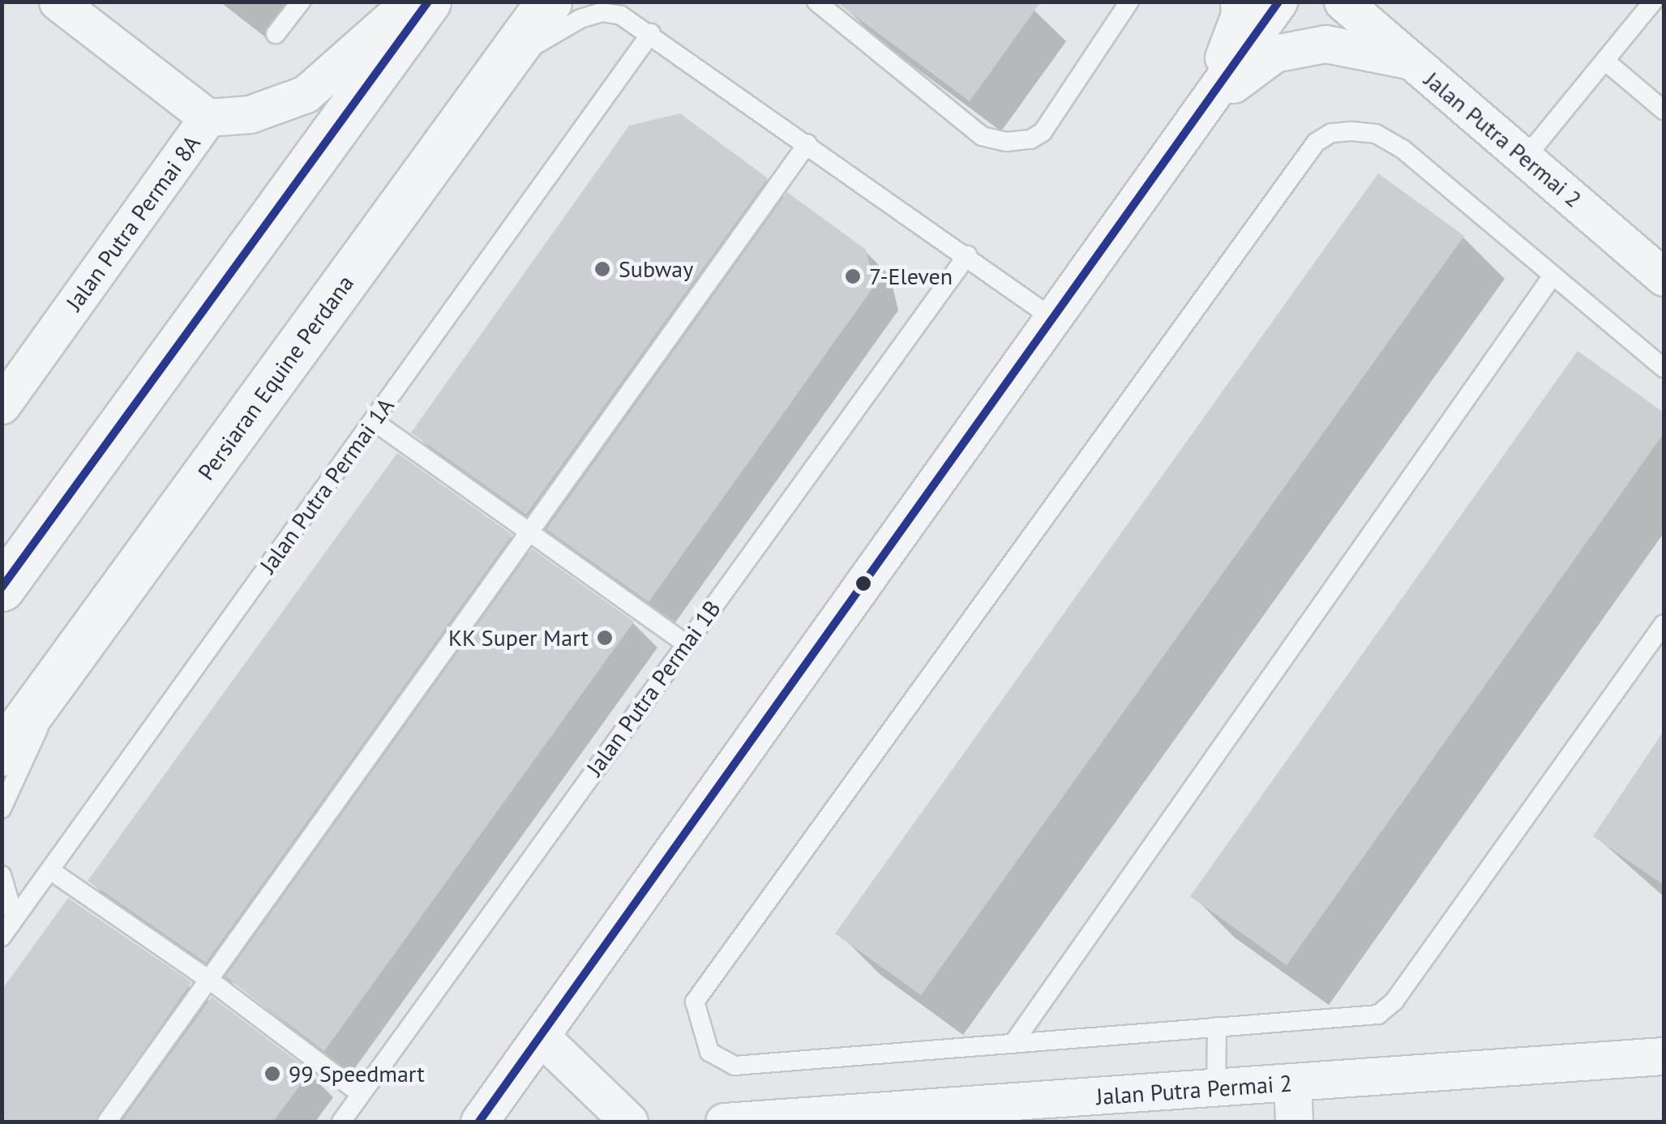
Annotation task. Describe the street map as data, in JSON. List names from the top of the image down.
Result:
{
  "streets": {
    "street": ["Jalan Putra Permai 2", "Jalan Putra Permai 8A", "Persiaran Equine Perdana"],
    "lane": ["Jalan Putra Permai 1A", "Jalan Putra Permai 1B"]
  },
  "places": [
    "Subway",
    "7-Eleven",
    "KK Super Mart",
    "99 Speedmart"
  ]
}
